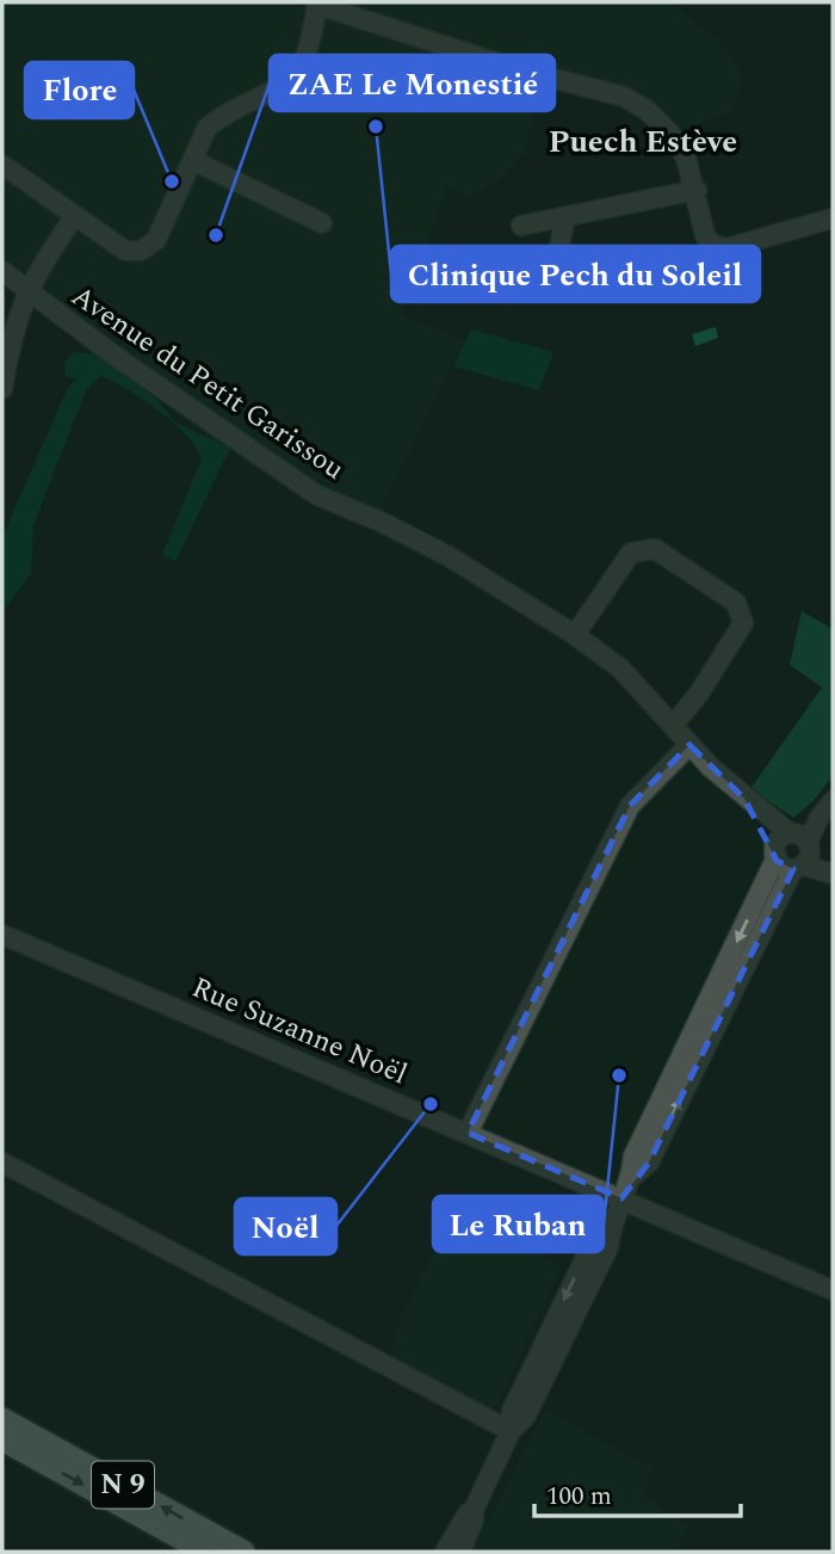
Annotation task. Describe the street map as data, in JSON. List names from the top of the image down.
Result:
{
  "streets": {
    "main road": ["N 9"],
    "street": ["Avenue du Petit Garissou", "Rue Suzanne Noël"]
  },
  "districts": ["Puech Estève"],
  "places": [
    "Clinique Pech du Soleil",
    "Flore",
    "ZAE Le Monestié",
    "Le Ruban",
    "Noël"
  ],
  "scale_bar": "100 m"
}
